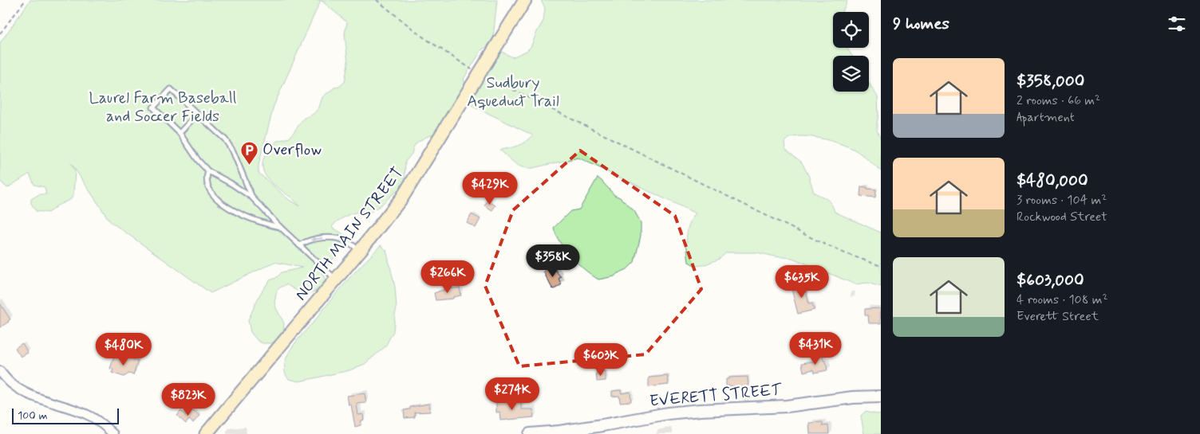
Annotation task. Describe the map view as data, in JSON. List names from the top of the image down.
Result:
{
  "streets": {
    "main road": ["NORTH MAIN STREET"],
    "street": ["EVERETT STREET"]
  },
  "parks": ["Sudbury Aqueduct Trail", "Laurel Farm Baseball and Soccer Fields"],
  "places": {
    "parking": ["Overflow"]
  },
  "scale_bar": "100 m",
  "page": {
    "heading": "9 homes",
    "list": [
      {
        "name": "$358,000",
        "note": "2 rooms · 66 m² · Apartment"
      },
      {
        "name": "$480,000",
        "note": "3 rooms · 104 m² · Rockwood Street"
      },
      {
        "name": "$603,000",
        "note": "4 rooms · 108 m² · Everett Street"
      }
    ],
    "price": [
      "$429K",
      "$358K",
      "$266K",
      "$635K",
      "$431K",
      "$480K",
      "$603K",
      "$274K",
      "$823K"
    ],
    "scale": "100 m"
  }
}
